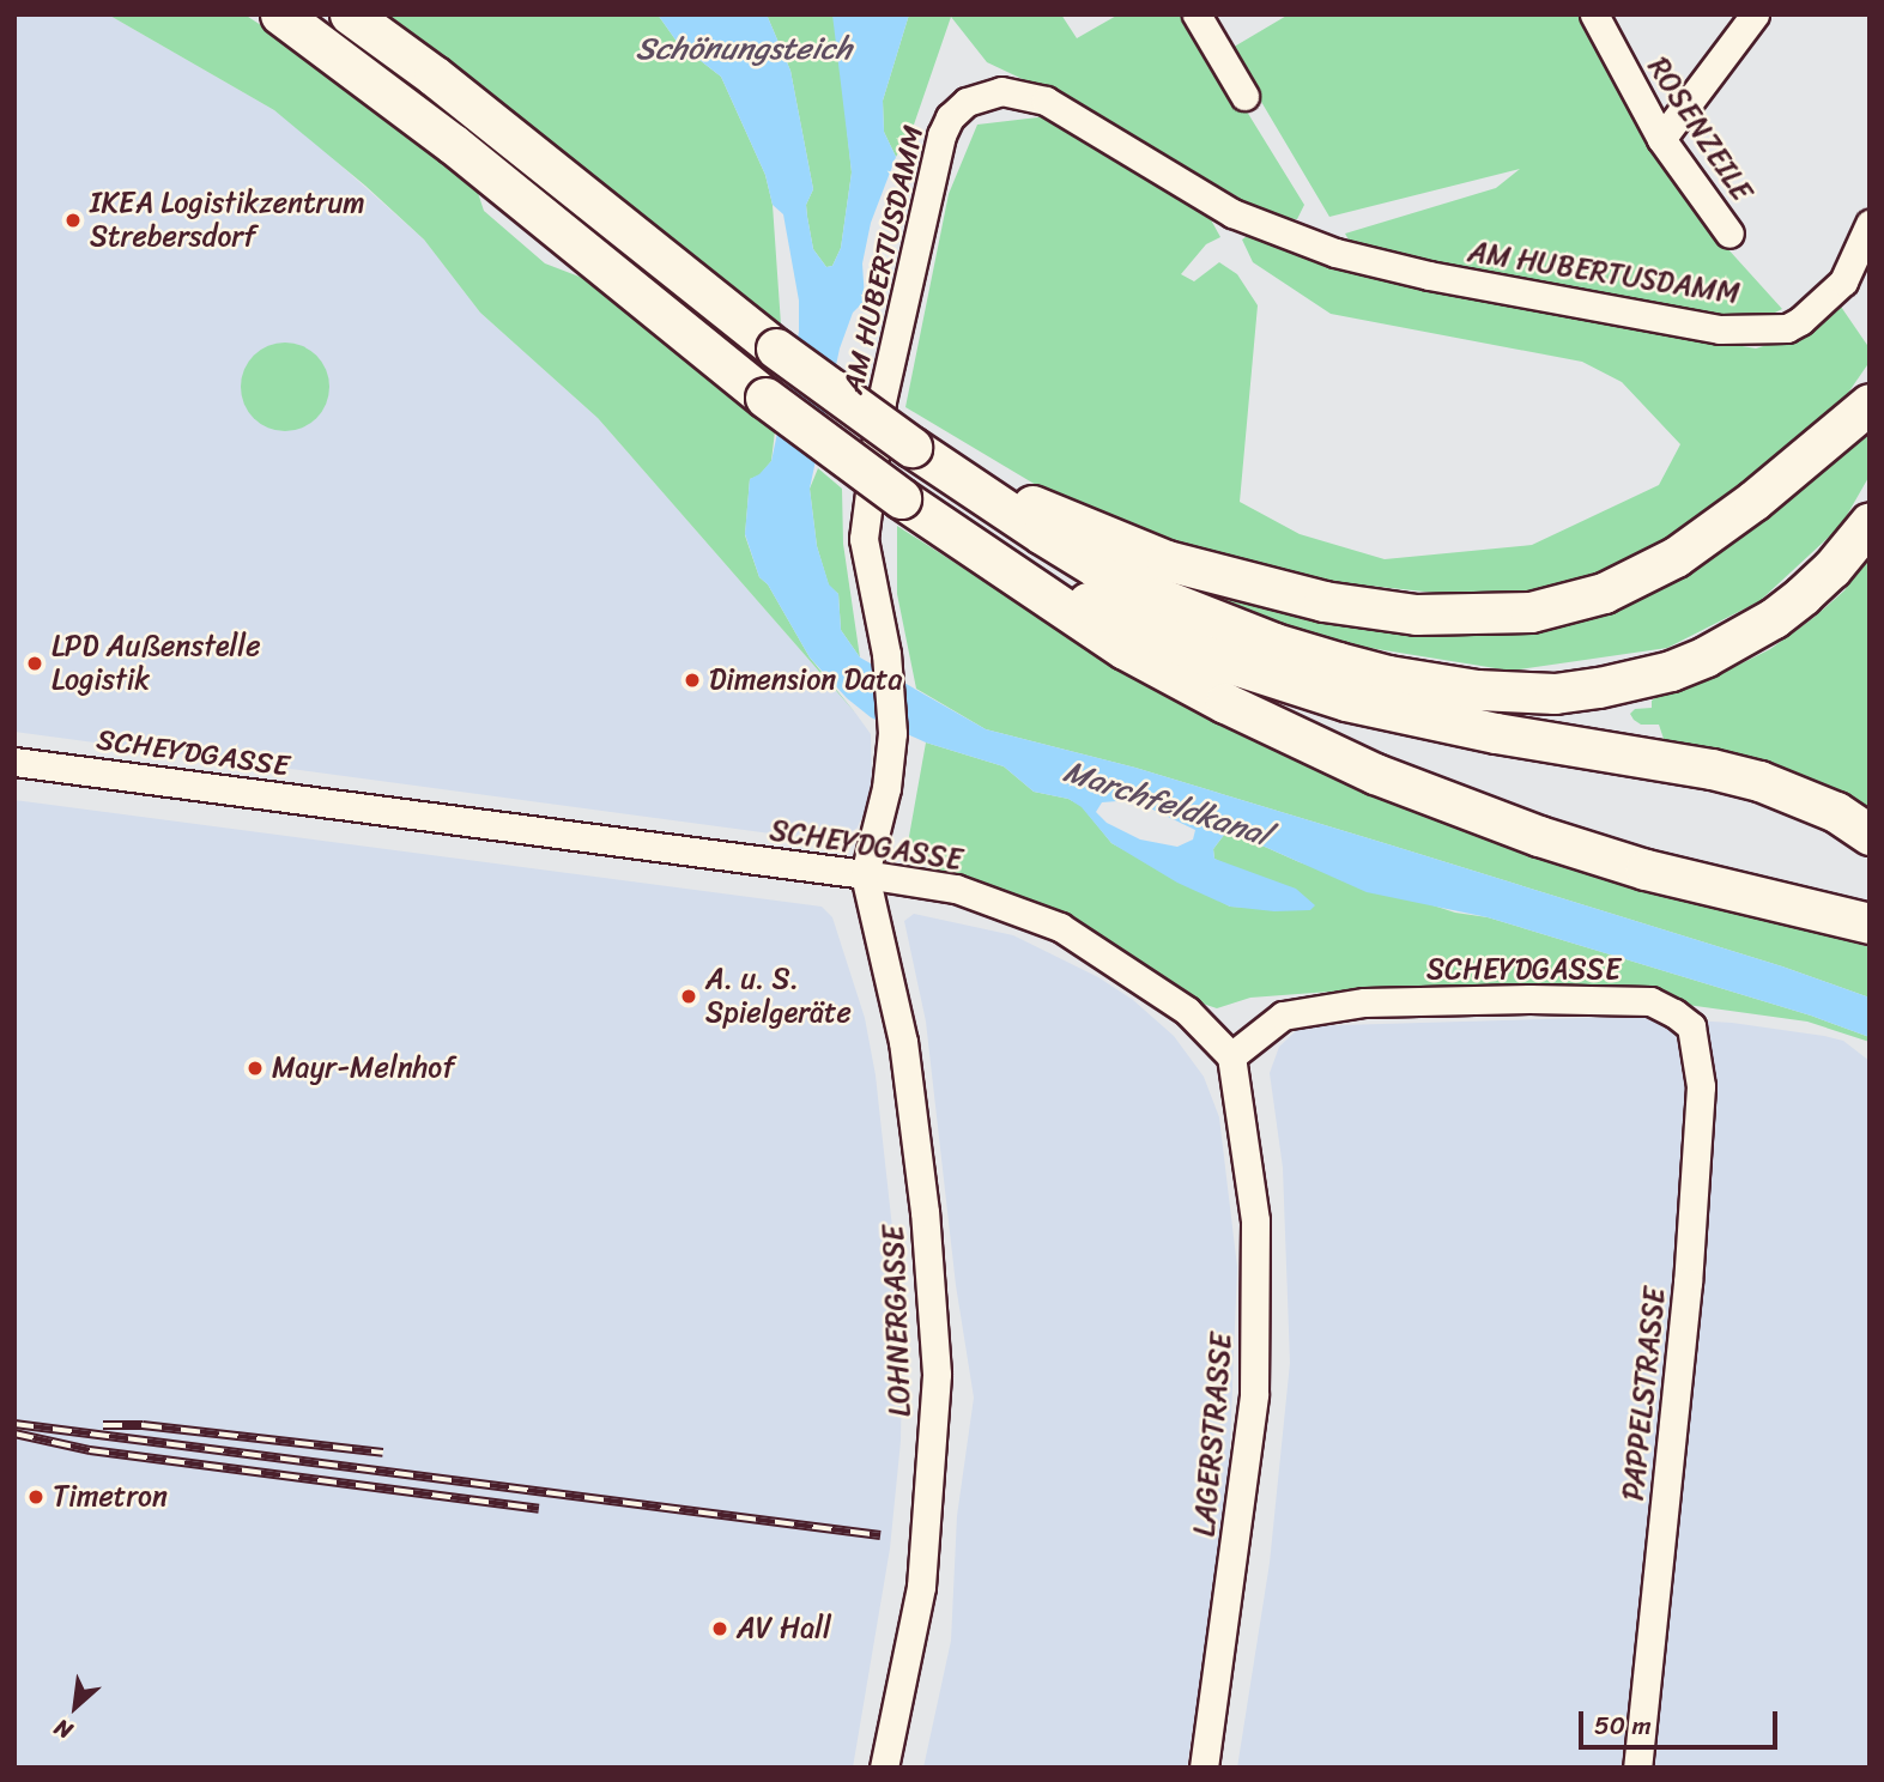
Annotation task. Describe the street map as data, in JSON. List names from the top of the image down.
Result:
{
  "streets": {
    "street": [
      "ROSENZEILE",
      "AM HUBERTUSDAMM",
      "SCHEYDGASSE",
      "LOHNERGASSE",
      "PAPPELSTRASSE",
      "LAGERSTRASSE"
    ]
  },
  "crossings": [
    ["AM HUBERTUSDAMM", "SCHEYDGASSE"],
    ["AM HUBERTUSDAMM", "LOHNERGASSE"],
    ["SCHEYDGASSE", "LOHNERGASSE"],
    ["SCHEYDGASSE", "PAPPELSTRASSE"],
    ["SCHEYDGASSE", "LAGERSTRASSE"]
  ],
  "water": ["Schönungsteich", "Marchfeldkanal"],
  "places": [
    "IKEA Logistikzentrum Strebersdorf",
    "LPD Außenstelle Logistik",
    "Dimension Data",
    "A. u. S. Spielgeräte",
    "Mayr-Melnhof",
    "Timetron",
    "AV Hall"
  ],
  "scale_bar": "50 m",
  "north": "bottom left"
}
